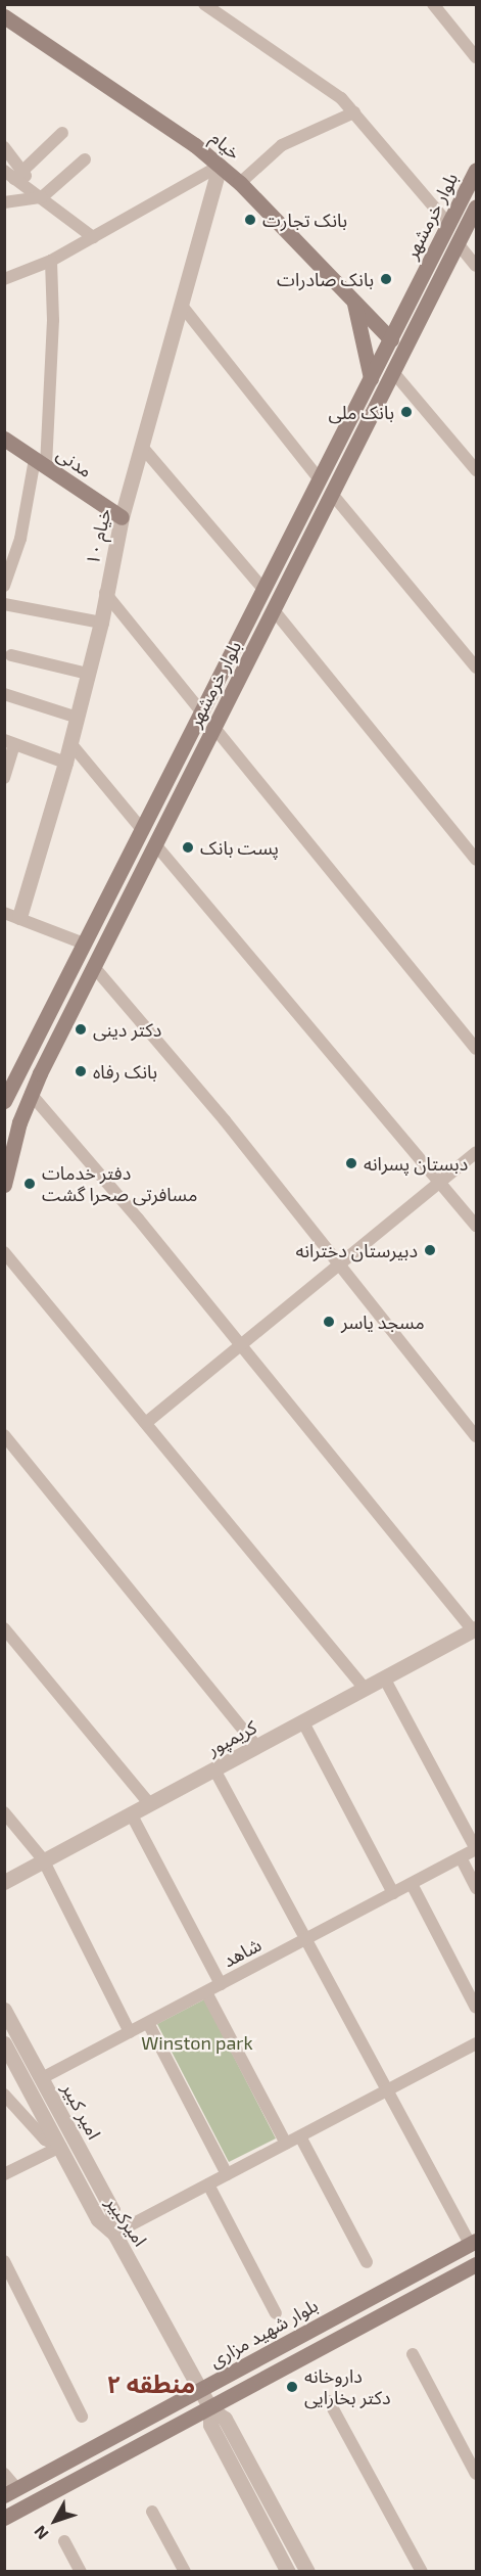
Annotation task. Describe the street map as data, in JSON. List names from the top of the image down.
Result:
{
  "streets": {
    "main road": [
      "خیام",
      "بلوار خرمشهر",
      "مدنی",
      "بلوار شهید مزاری"
    ],
    "street": [
      "خیام ۱۰",
      "کریمپور",
      "شاهد",
      "امیر کبیر",
      "امیرکبیر"
    ]
  },
  "crossings": [
    ["خیام", "بلوار خرمشهر"],
    ["خیام", "خیام ۱۰"],
    ["مدنی", "خیام ۱۰"],
    ["شاهد", "امیر کبیر"],
    ["امیر کبیر", "امیرکبیر"],
    ["امیرکبیر", "بلوار شهید مزاری"]
  ],
  "districts": ["منطقه ۲"],
  "parks": ["Winston park"],
  "places": [
    "بانک تجارت",
    "بانک صادرات",
    "بانک ملی",
    "پست بانک",
    "دکتر دینی",
    "بانک رفاه",
    "دبستان پسرانه",
    "دفتر خدمات مسافرتی صحرا گشت",
    "دبیرستان دخترانه",
    "مسجد یاسر",
    "داروخانه دکتر بخارایی"
  ],
  "north": "bottom left"
}
